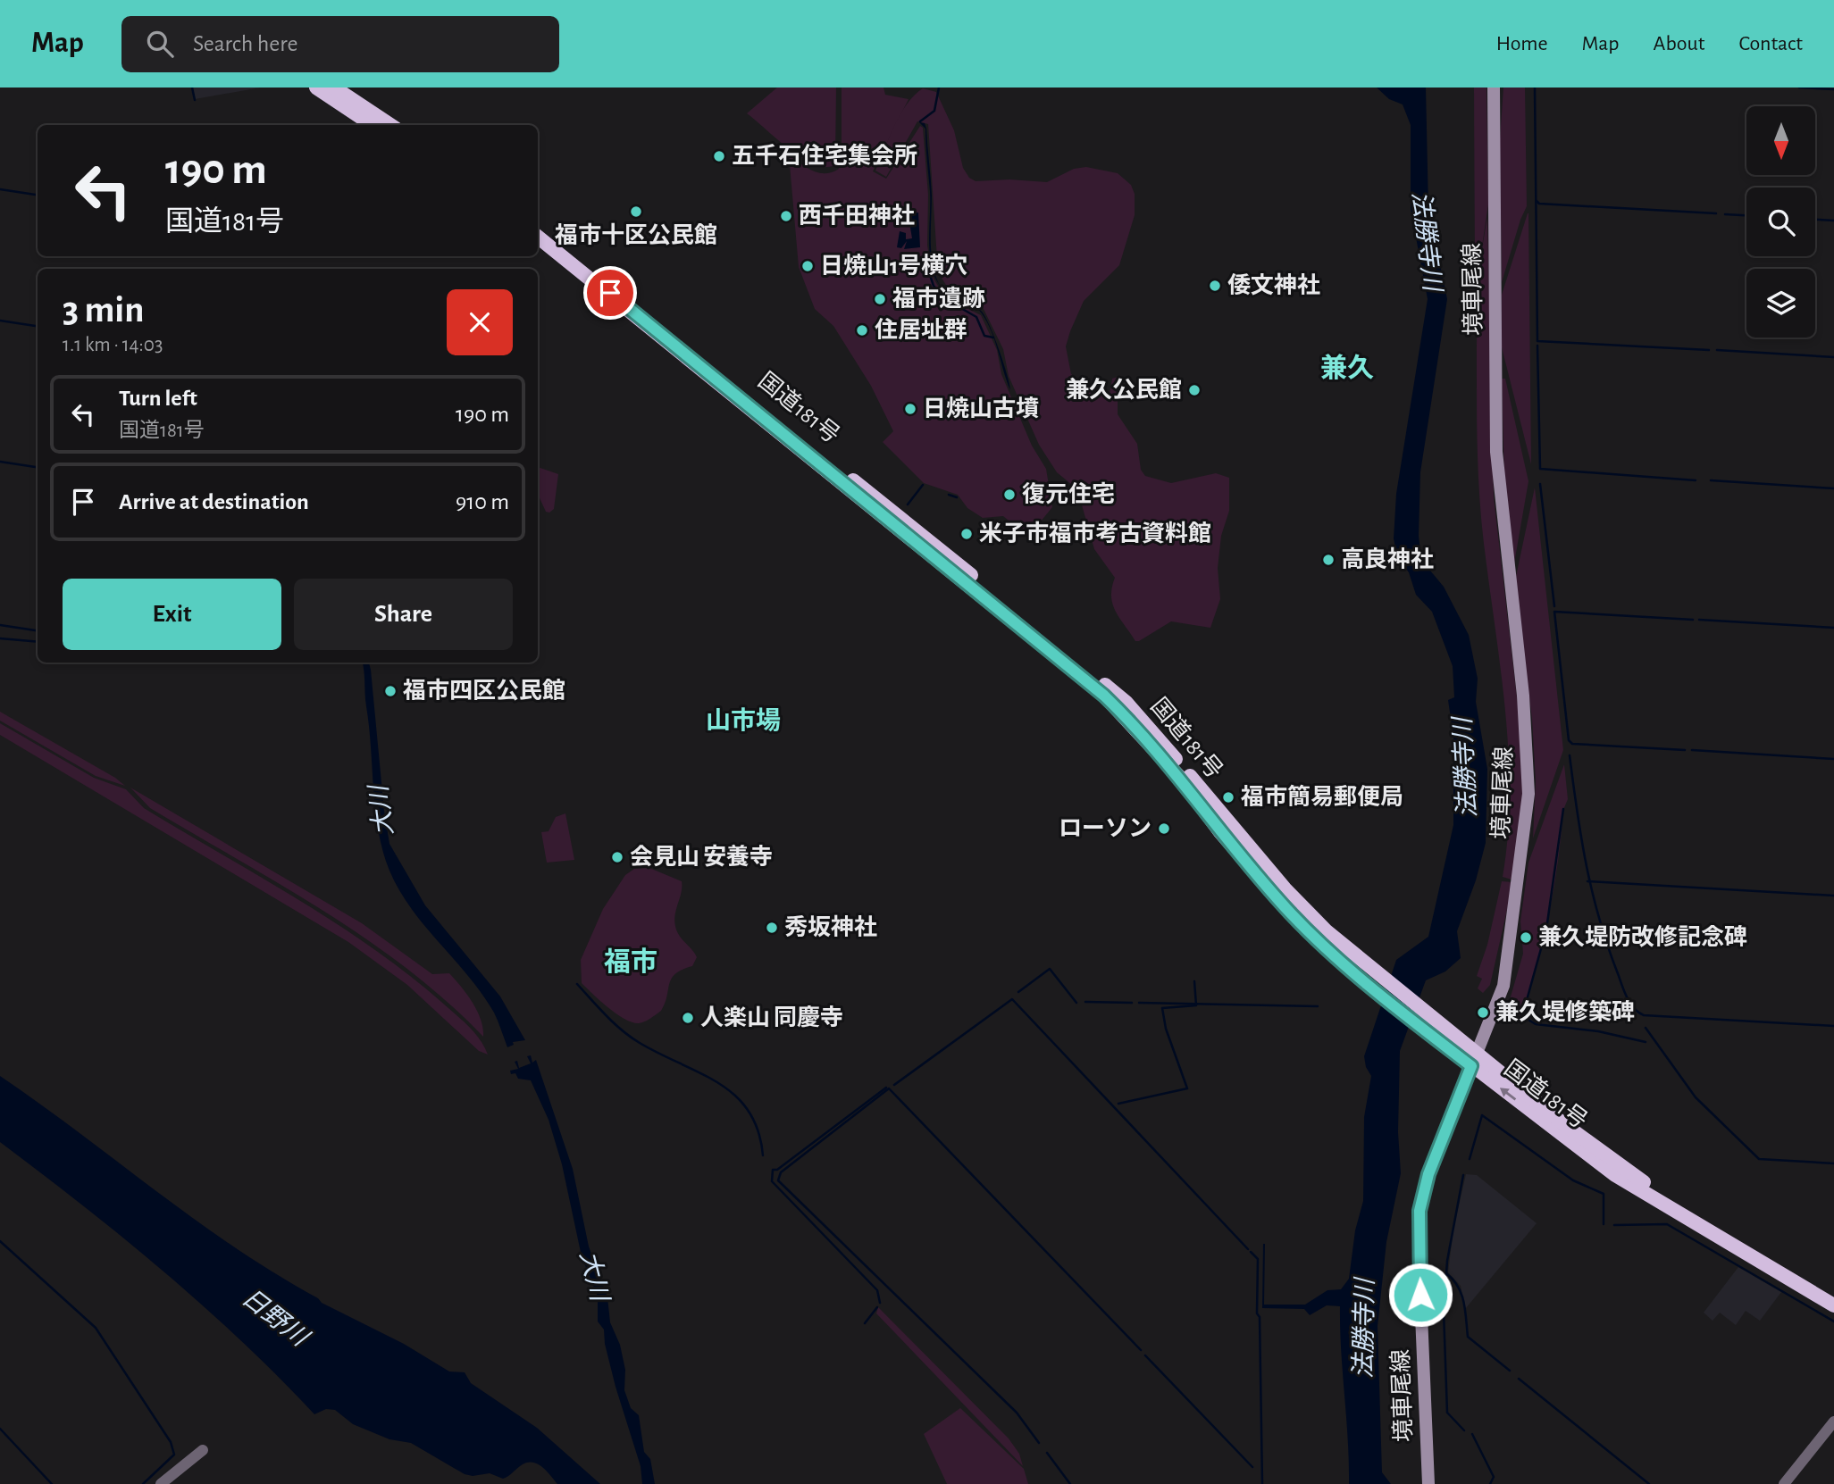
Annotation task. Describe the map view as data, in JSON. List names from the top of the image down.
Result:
{
  "streets": {
    "highway": ["国道181号"],
    "main road": ["境車尾線"]
  },
  "crossings": [
    ["境車尾線", "国道181号"]
  ],
  "districts": ["兼久", "山市場", "福市"],
  "water": ["法勝寺川", "大川", "日野川"],
  "places": [
    "五千石住宅集会所",
    "福市十区公民館",
    "西千田神社",
    "日焼山1号横穴",
    "倭文神社",
    "福市遺跡",
    "住居址群",
    "兼久公民館",
    "日焼山古墳",
    "復元住宅",
    "米子市福市考古資料館",
    "高良神社",
    "福市四区公民館",
    "福市簡易郵便局",
    "ローソン",
    "会見山 安養寺",
    "秀坂神社",
    "兼久堤防改修記念碑",
    "兼久堤修築碑",
    "人楽山 同慶寺"
  ],
  "north": "bottom",
  "page": {
    "header": "Map",
    "search": "Search here",
    "nav": [
      "Home",
      "Map",
      "About",
      "Contact"
    ],
    "turn": ["190 m", "国道181号"],
    "heading": ["3 min", "1.1 km · 14:03"],
    "list": [
      {
        "name": "Turn left",
        "note": "国道181号",
        "value": "190 m"
      },
      {
        "name": "Arrive at destination",
        "value": "910 m"
      }
    ],
    "buttons": ["Exit", "Share"]
  }
}
